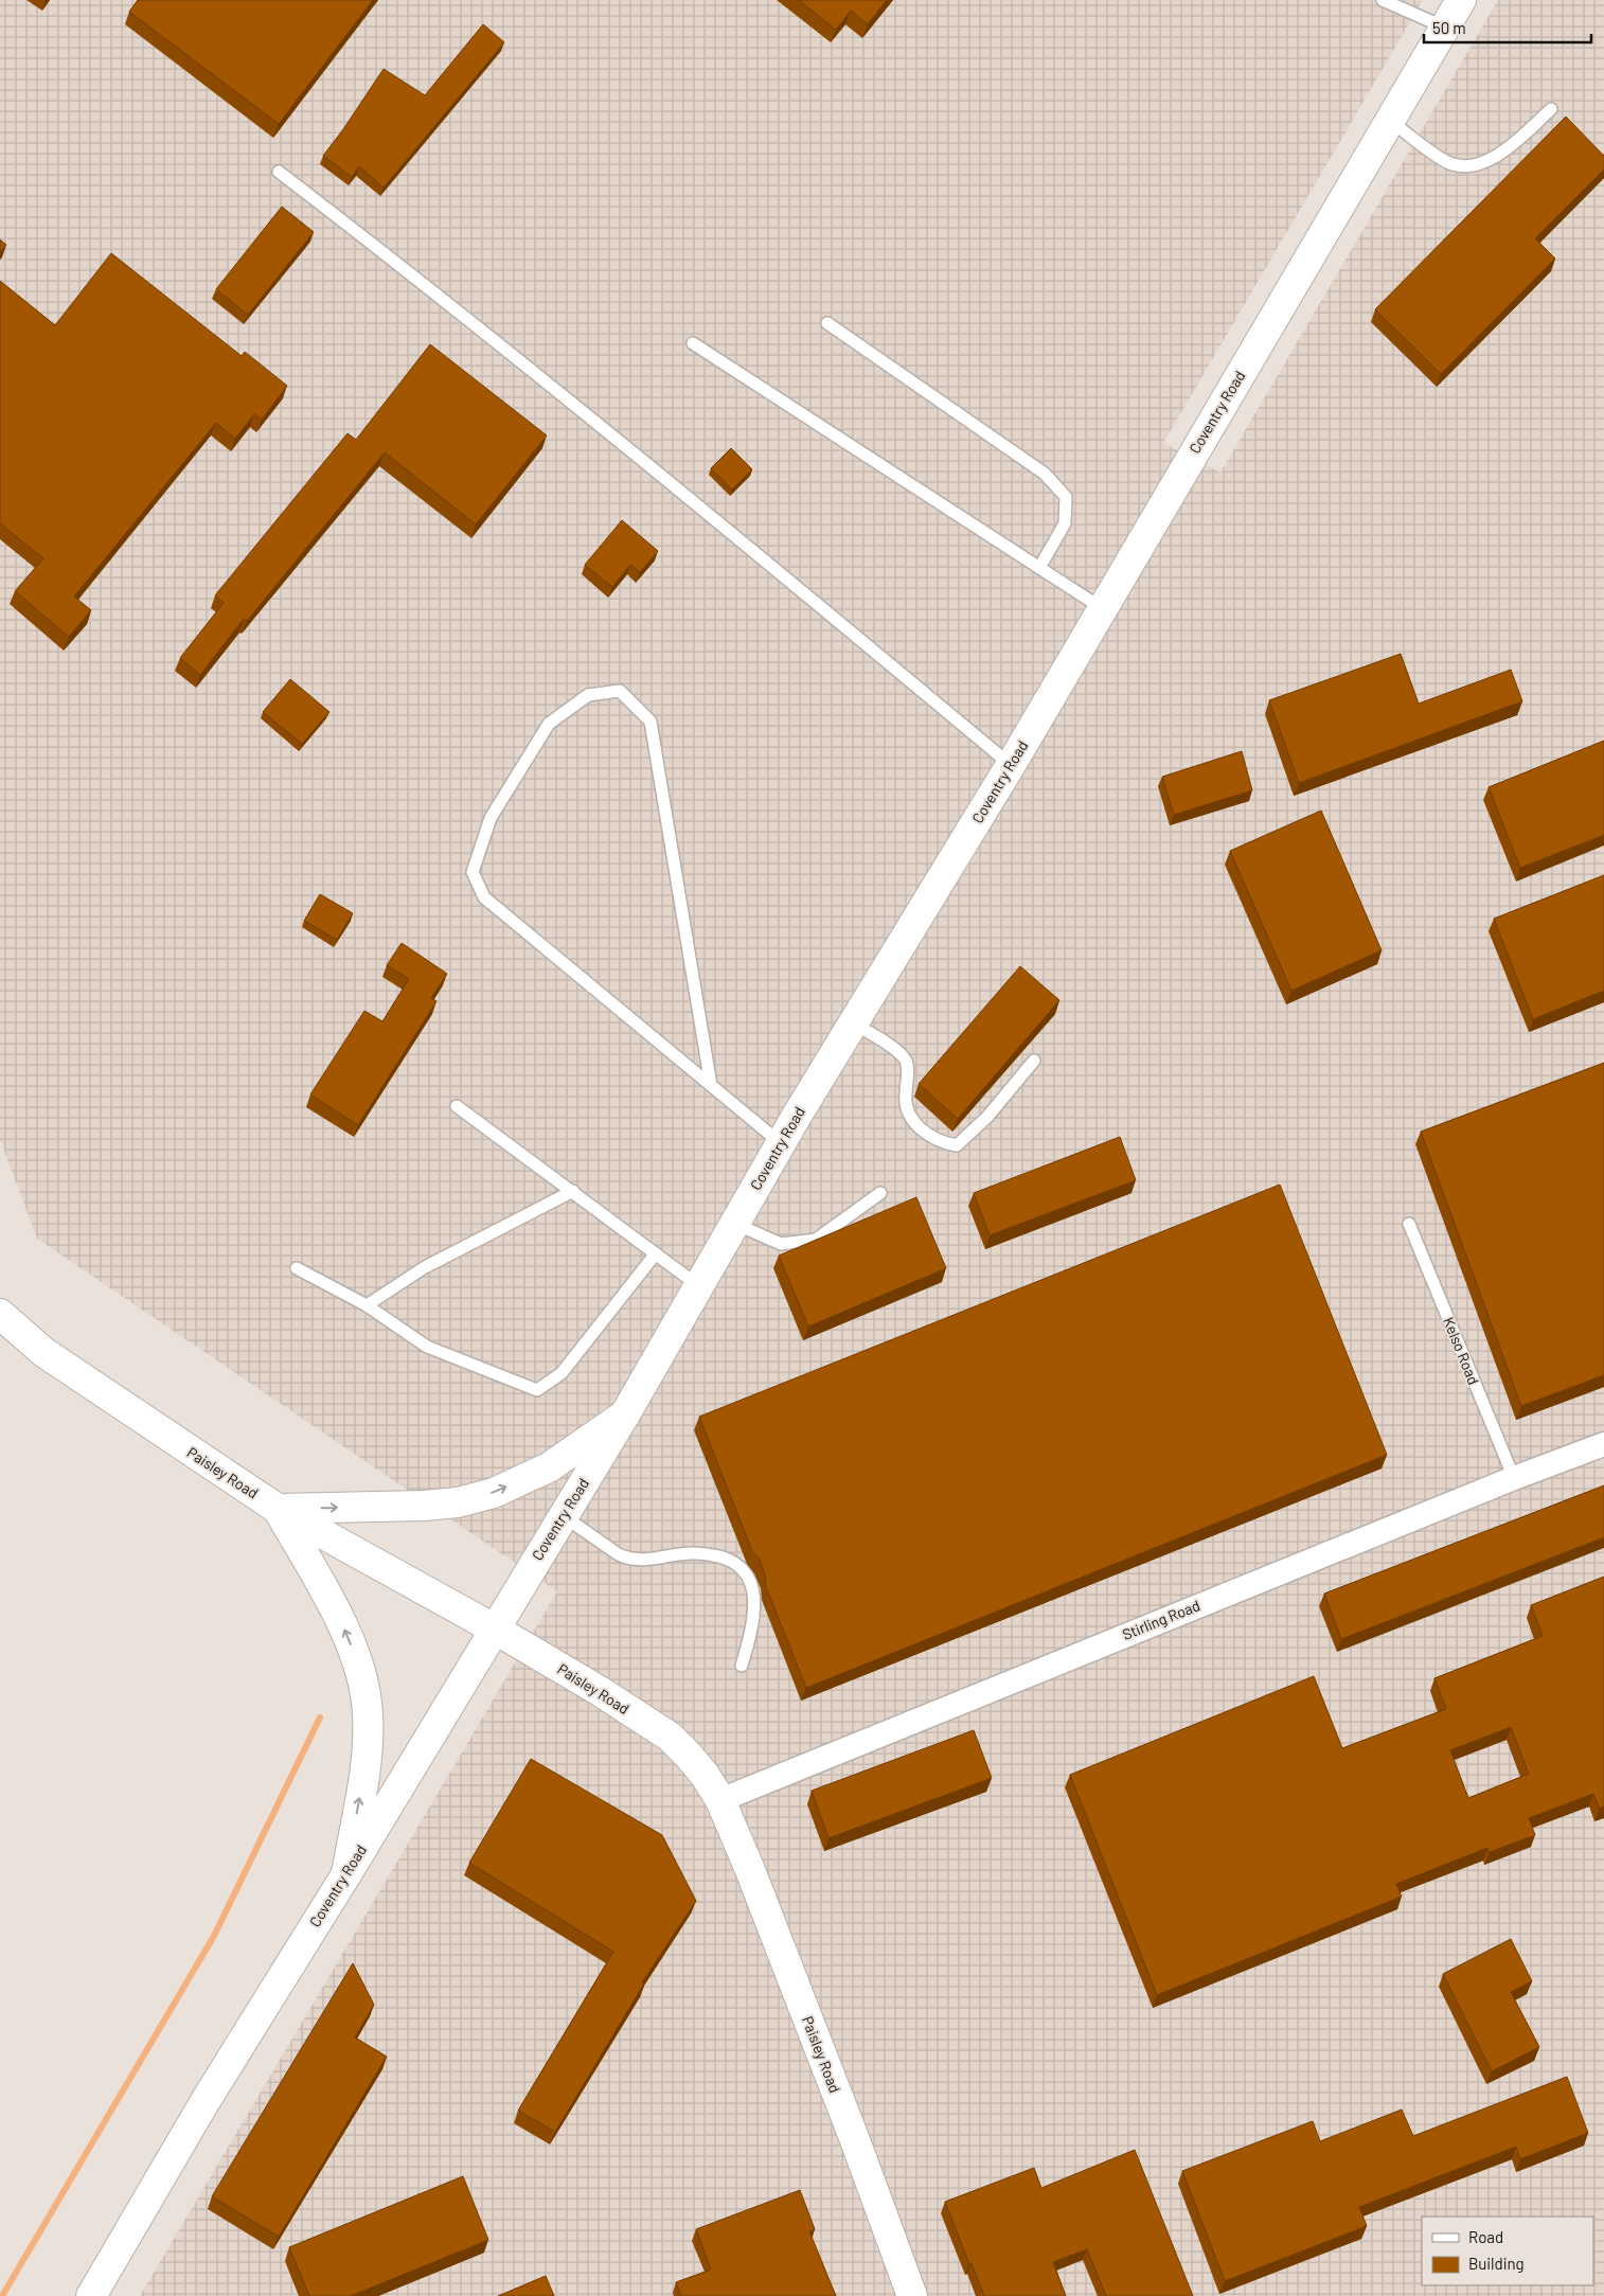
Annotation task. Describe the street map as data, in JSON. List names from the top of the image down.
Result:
{
  "streets": {
    "street": ["Coventry Road", "Paisley Road", "Stirling Road"],
    "lane": ["Kelso Road"]
  },
  "crossings": [
    ["Coventry Road", "Paisley Road"],
    ["Kelso Road", "Stirling Road"],
    ["Paisley Road", "Stirling Road"]
  ],
  "legend": ["Road", "Building"],
  "scale_bar": "50 m"
}
